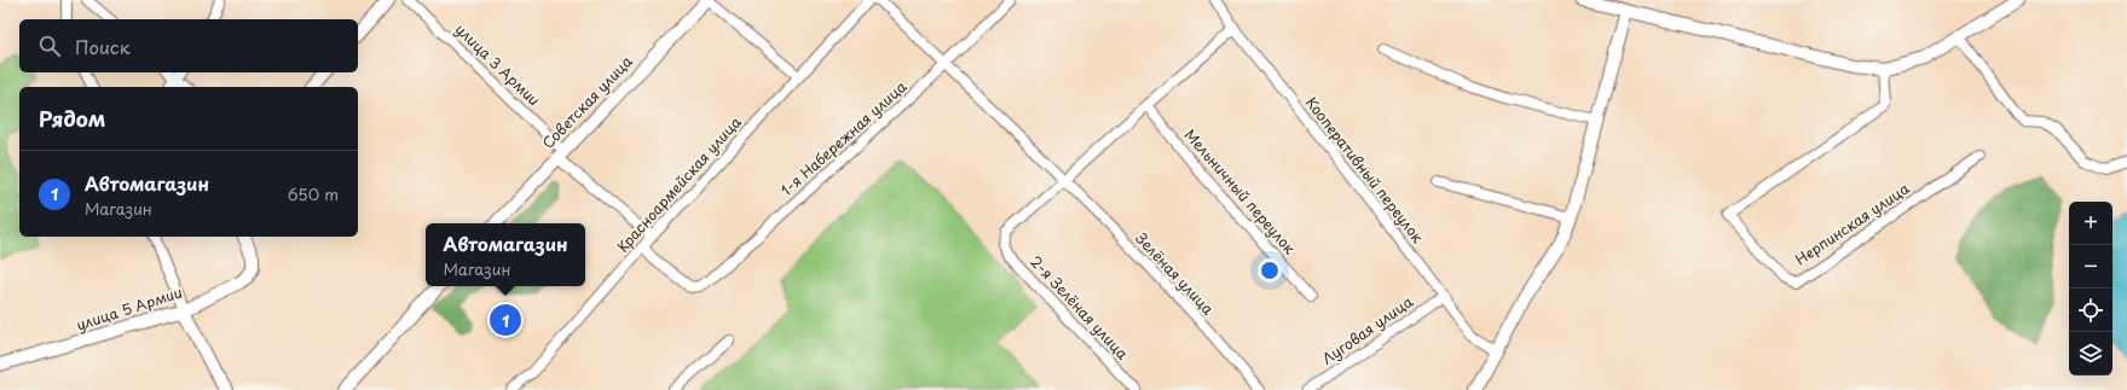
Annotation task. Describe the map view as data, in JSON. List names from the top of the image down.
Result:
{
  "streets": {
    "main road": ["Советская улица", "улица 5 Армии"],
    "street": [
      "улица 3 Армии",
      "1-я Набережная улица",
      "Кооперативный переулок",
      "Красноармейская улица",
      "Мельничный переулок",
      "Нерпинская улица",
      "Зелёная улица",
      "2-я Зелёная улица",
      "Луговая улица"
    ]
  },
  "crossings": [
    ["улица 3 Армии", "Советская улица"],
    ["улица 3 Армии", "Красноармейская улица"],
    ["1-я Набережная улица", "Красноармейская улица"],
    ["1-я Набережная улица", "Зелёная улица"],
    ["Кооперативный переулок", "Луговая улица"],
    ["Зелёная улица", "2-я Зелёная улица"]
  ],
  "page": {
    "search": "Поиск",
    "heading": "Рядом",
    "list": [
      {
        "mark": "1",
        "name": "Автомагазин",
        "note": "Магазин",
        "value": "650 m"
      }
    ],
    "map_buttons": ["+", "−"],
    "popup": ["Автомагазин", "Магазин"],
    "pins": "1"
  }
}
